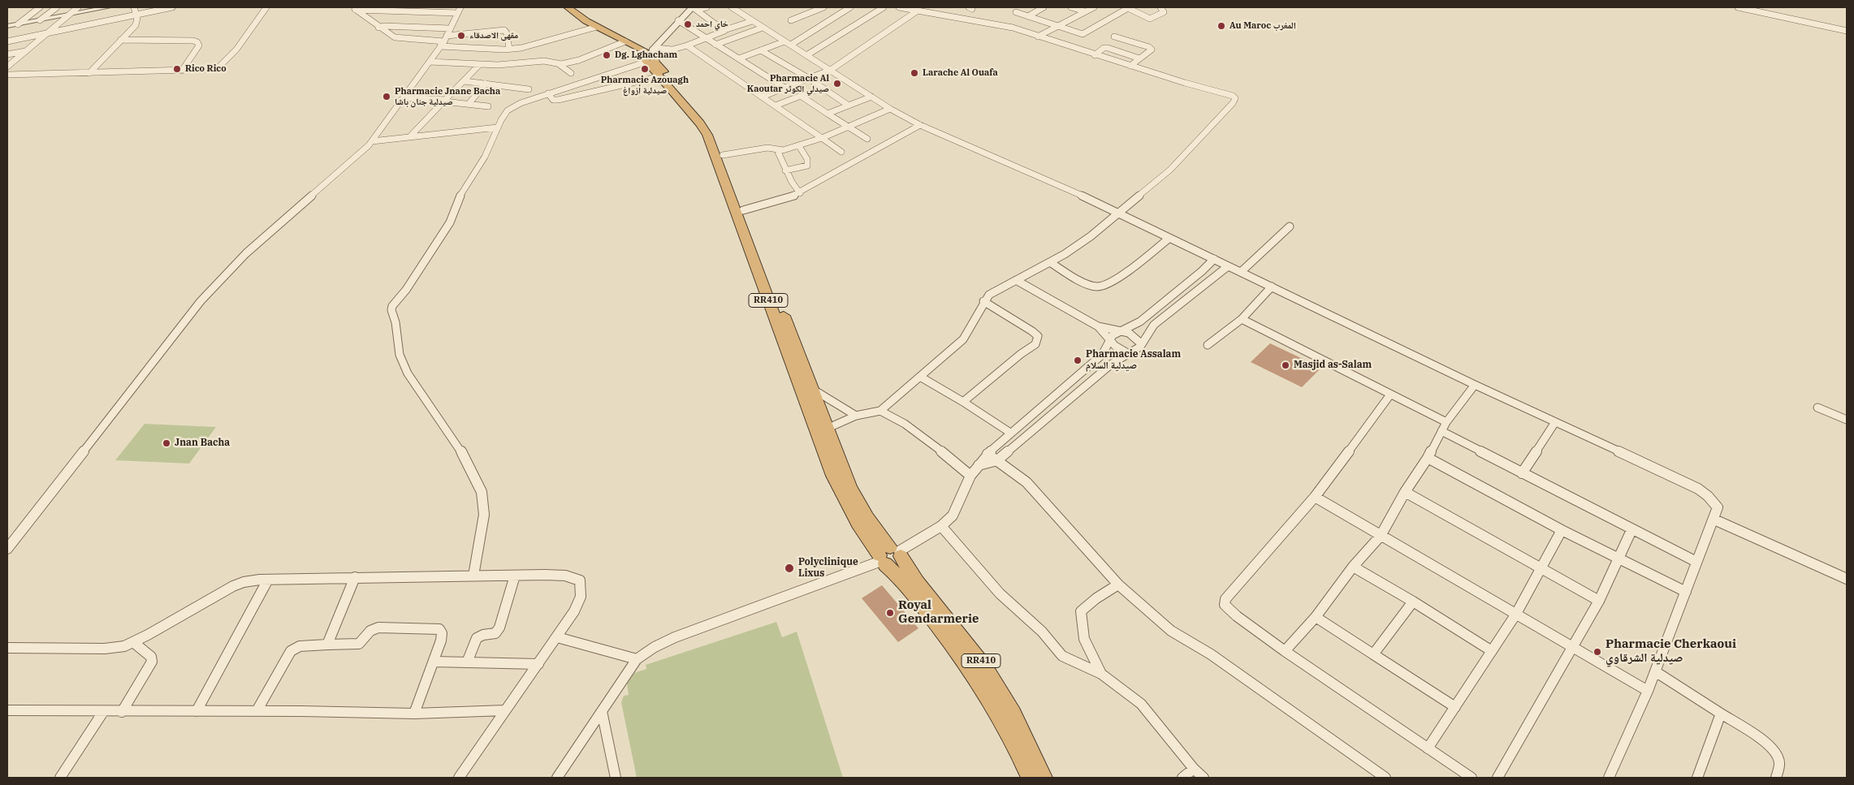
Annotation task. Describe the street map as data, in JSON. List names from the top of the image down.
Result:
{
  "streets": {
    "highway": ["RR410"]
  },
  "places": [
    "خاي احمد",
    "Au Maroc المغرب",
    "مقهى الاصدقاء",
    "Dg. Lghacham",
    "Rico Rico",
    "Pharmacie Azouagh صيدلية أزواغ",
    "Larache Al Ouafa",
    "Pharmacie Al Kaoutar صيدلي الكوثر",
    "Pharmacie Jnane Bacha صيدلية جنان باشا",
    "Pharmacie Assalam صيدلية السلام",
    "Masjid as-Salam",
    "Jnan Bacha",
    "Polyclinique Lixus",
    "Royal Gendarmerie",
    "Pharmacie Cherkaoui صيدلية الشرقاوي"
  ]
}
